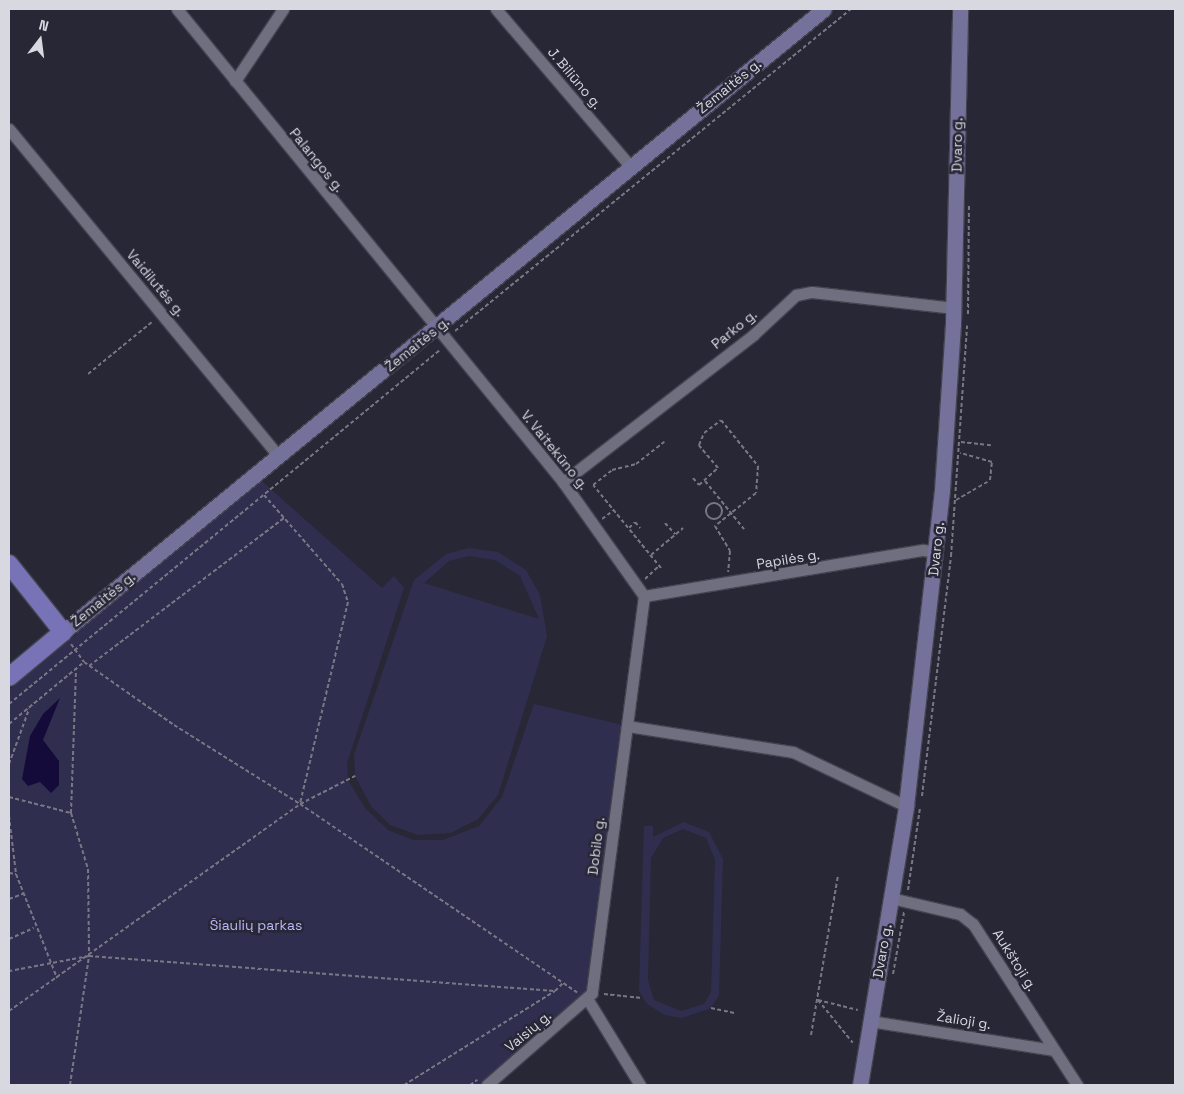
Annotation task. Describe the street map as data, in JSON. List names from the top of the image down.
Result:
{
  "streets": {
    "main road": ["Žemaitės g.", "Dvaro g."],
    "street": [
      "J. Biliūno g.",
      "Palangos g.",
      "Vaidilutės g.",
      "Parko g.",
      "V. Vaitekūno g.",
      "Papilės g.",
      "Dobilo g.",
      "Aukštoji g.",
      "Žalioji g.",
      "Vaisių g."
    ]
  },
  "crossings": [
    ["J. Biliūno g.", "Žemaitės g."],
    ["Žemaitės g.", "Palangos g."],
    ["Žemaitės g.", "Vaidilutės g."],
    ["Žemaitės g.", "V. Vaitekūno g."],
    ["Dvaro g.", "Parko g."],
    ["Dvaro g.", "Papilės g."],
    ["Dvaro g.", "Aukštoji g."],
    ["Dvaro g.", "Žalioji g."],
    ["Palangos g.", "V. Vaitekūno g."],
    ["Parko g.", "V. Vaitekūno g."],
    ["V. Vaitekūno g.", "Papilės g."],
    ["V. Vaitekūno g.", "Dobilo g."],
    ["Papilės g.", "Dobilo g."],
    ["Dobilo g.", "Vaisių g."],
    ["Aukštoji g.", "Žalioji g."]
  ],
  "parks": ["Šiaulių parkas"],
  "north": "top"
}
